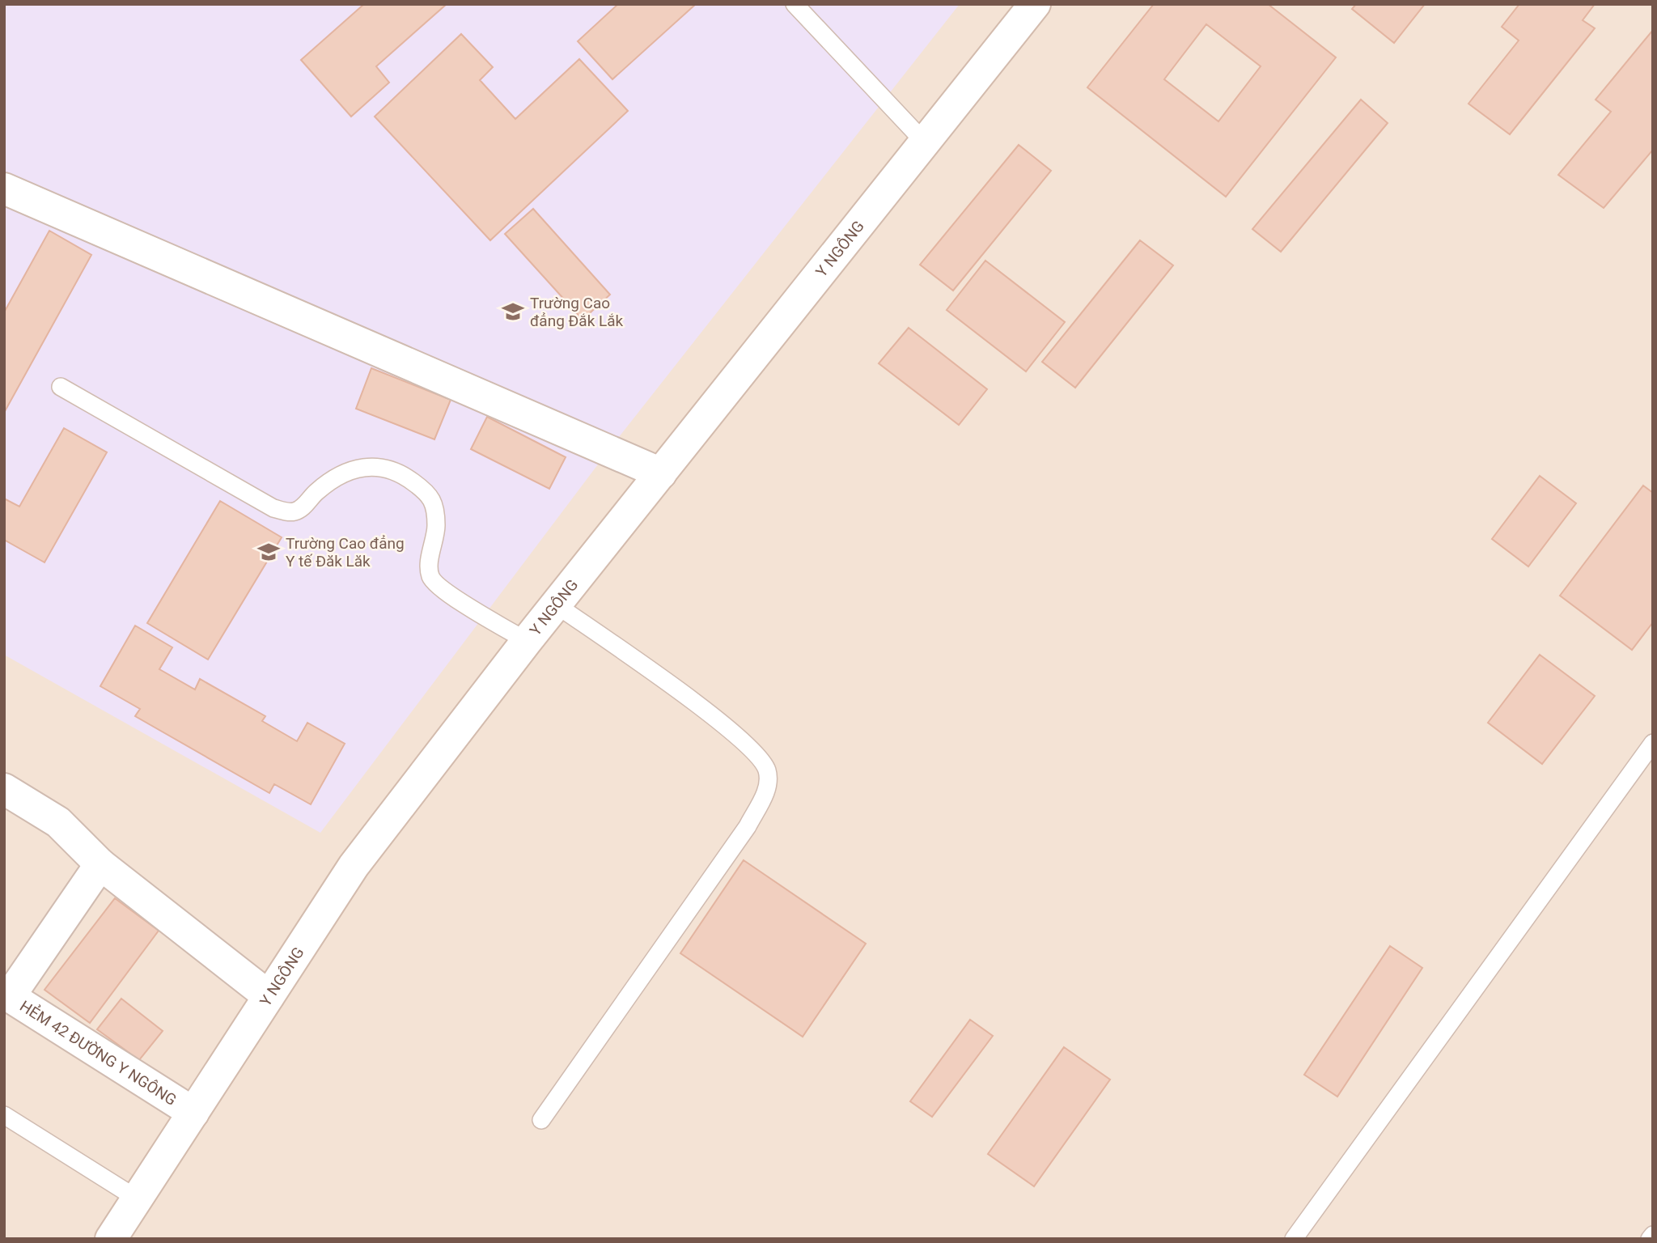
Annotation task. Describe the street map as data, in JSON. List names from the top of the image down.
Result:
{
  "streets": {
    "street": ["Y NGÔNG", "HẺM 42 ĐƯỜNG Y NGÔNG"]
  },
  "crossings": [
    ["Y NGÔNG", "HẺM 42 ĐƯỜNG Y NGÔNG"]
  ],
  "places": {
    "school or university": ["Trường Cao đẳng Đắk Lắk", "Trường Cao đẳng Y tế Đăk Lăk"]
  }
}
